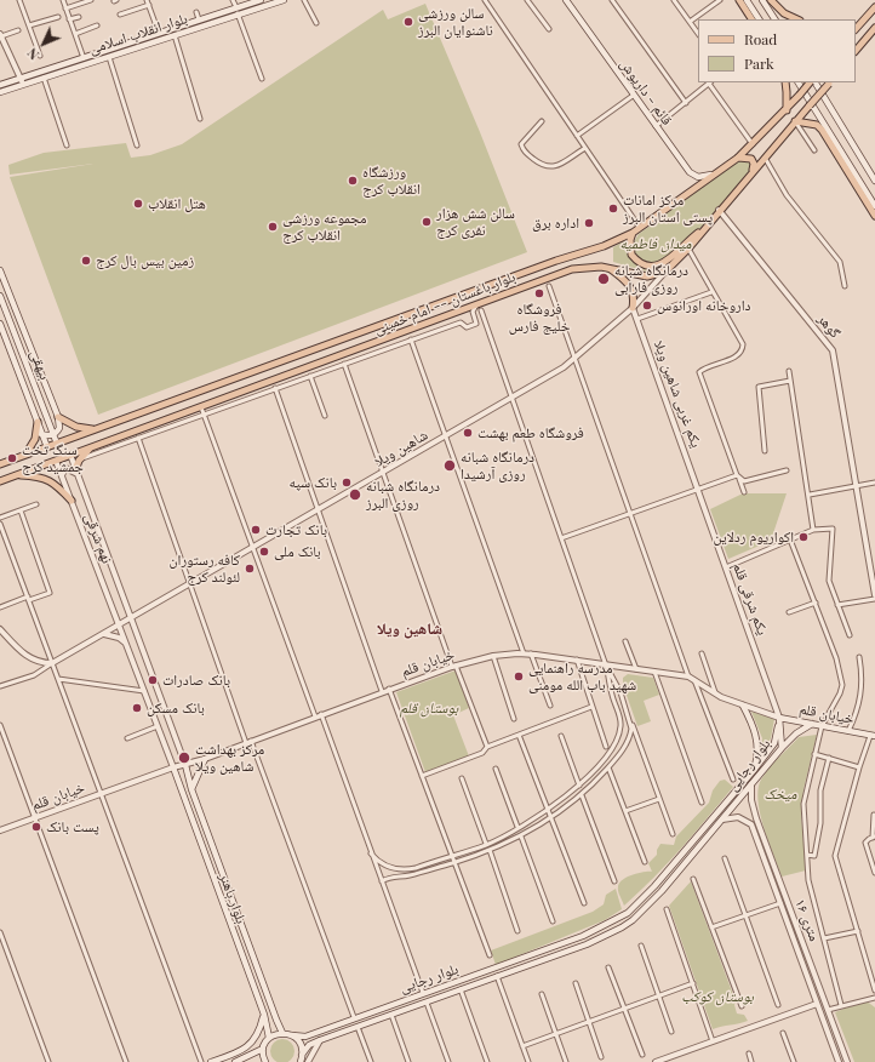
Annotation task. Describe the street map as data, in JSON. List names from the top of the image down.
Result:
{
  "streets": {
    "main road": [
      "بلوار انقلاب اسلامی",
      "قائم - داریوش",
      "بلوار باغستان -- امام خمینی",
      "بیهقی",
      "خیابان قلم",
      "بلوار رجایی",
      "بلوار باهنر"
    ],
    "street": [
      "گوهر",
      "یکم غربی شاهین ویلا",
      "شاهین ویلا",
      "نهم شرقی",
      "یکم شرقی قلم",
      "۱۶ متری"
    ]
  },
  "crossings": [
    ["قائم - داریوش", "بلوار باغستان -- امام خمینی"],
    ["بلوار باغستان -- امام خمینی", "بیهقی"],
    ["بلوار باغستان -- امام خمینی", "شاهین ویلا"],
    ["بلوار باغستان -- امام خمینی", "نهم شرقی"],
    ["یکم غربی شاهین ویلا", "شاهین ویلا"],
    ["یکم غربی شاهین ویلا", "یکم شرقی قلم"],
    ["شاهین ویلا", "نهم شرقی"],
    ["نهم شرقی", "خیابان قلم"],
    ["نهم شرقی", "بلوار باهنر"],
    ["یکم شرقی قلم", "خیابان قلم"],
    ["یکم شرقی قلم", "بلوار رجایی"],
    ["خیابان قلم", "بلوار رجایی"],
    ["خیابان قلم", "بلوار باهنر"],
    ["بلوار رجایی", "۱۶ متری"]
  ],
  "districts": ["شاهین ویلا"],
  "parks": [
    "میدان فاطمیه",
    "بوستان قلم",
    "میخک",
    "بوستان کوکب"
  ],
  "places": [
    "سالن ورزشی ناشنوایان البرز",
    "ورزشگاه انقلاب کرج",
    "هتل انقلاب",
    "مرکز امانات پستی استان البرز",
    "سالن شش هزار نفری کرج",
    "اداره برق",
    "مجموعه ورزشی انقلاب کرج",
    "زمین بیس بال کرج",
    "درمانگاه شبانه روزی فارابی",
    "فروشگاه خلیج فارس",
    "داروخانه اورانوس",
    "فروشگاه طعم بهشت",
    "سنگ تخت جمشید کرج",
    "درمانگاه شبانه روزی آرشیدا",
    "بانک سپه",
    "درمانگاه شبانه روزی البرز",
    "بانک تجارت",
    "اکواریوم ردلاین",
    "بانک ملی",
    "کافه رستوران لئولند کرج",
    "مدرسه راهنمایی شهید باب الله مومنی",
    "بانک صادرات",
    "بانک مسکن",
    "مرکز بهداشت شاهین ویلا",
    "پست بانک"
  ],
  "legend": ["Road", "Park"],
  "north": "bottom left"
}
